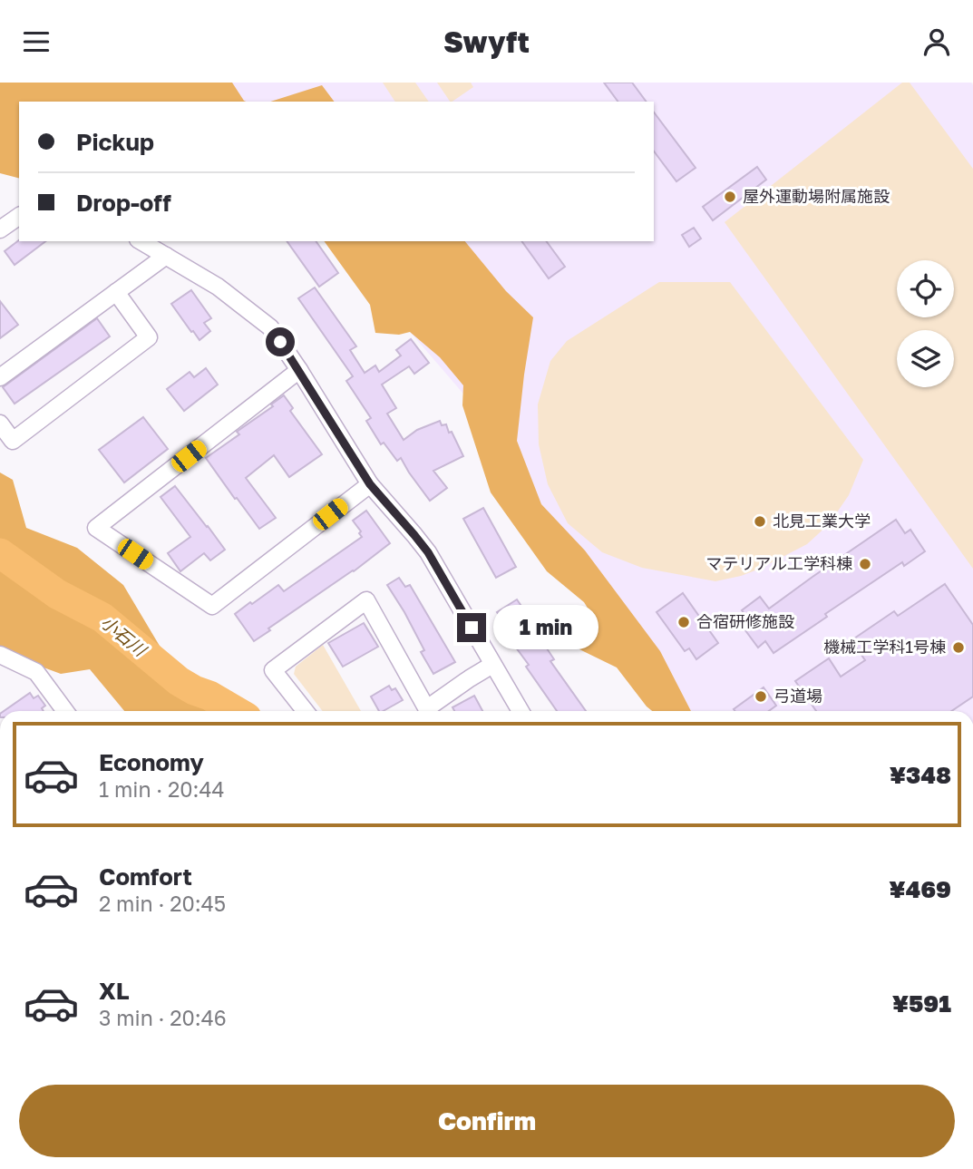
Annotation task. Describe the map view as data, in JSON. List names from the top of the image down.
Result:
{
  "water": ["小石川"],
  "places": [
    "屋外運動場附属施設",
    "北見工業大学",
    "マテリアル工学科棟",
    "合宿研修施設",
    "機械工学科1号棟",
    "弓道場"
  ],
  "page": {
    "header": "Swyft",
    "banner": ["Pickup", "Drop-off"],
    "bubble": "1 min",
    "list": [
      {
        "name": "Economy",
        "note": "1 min · 20:44",
        "value": "¥348"
      },
      {
        "name": "Comfort",
        "note": "2 min · 20:45",
        "value": "¥469"
      },
      {
        "name": "XL",
        "note": "3 min · 20:46",
        "value": "¥591"
      }
    ],
    "buttons": "Confirm"
  }
}
